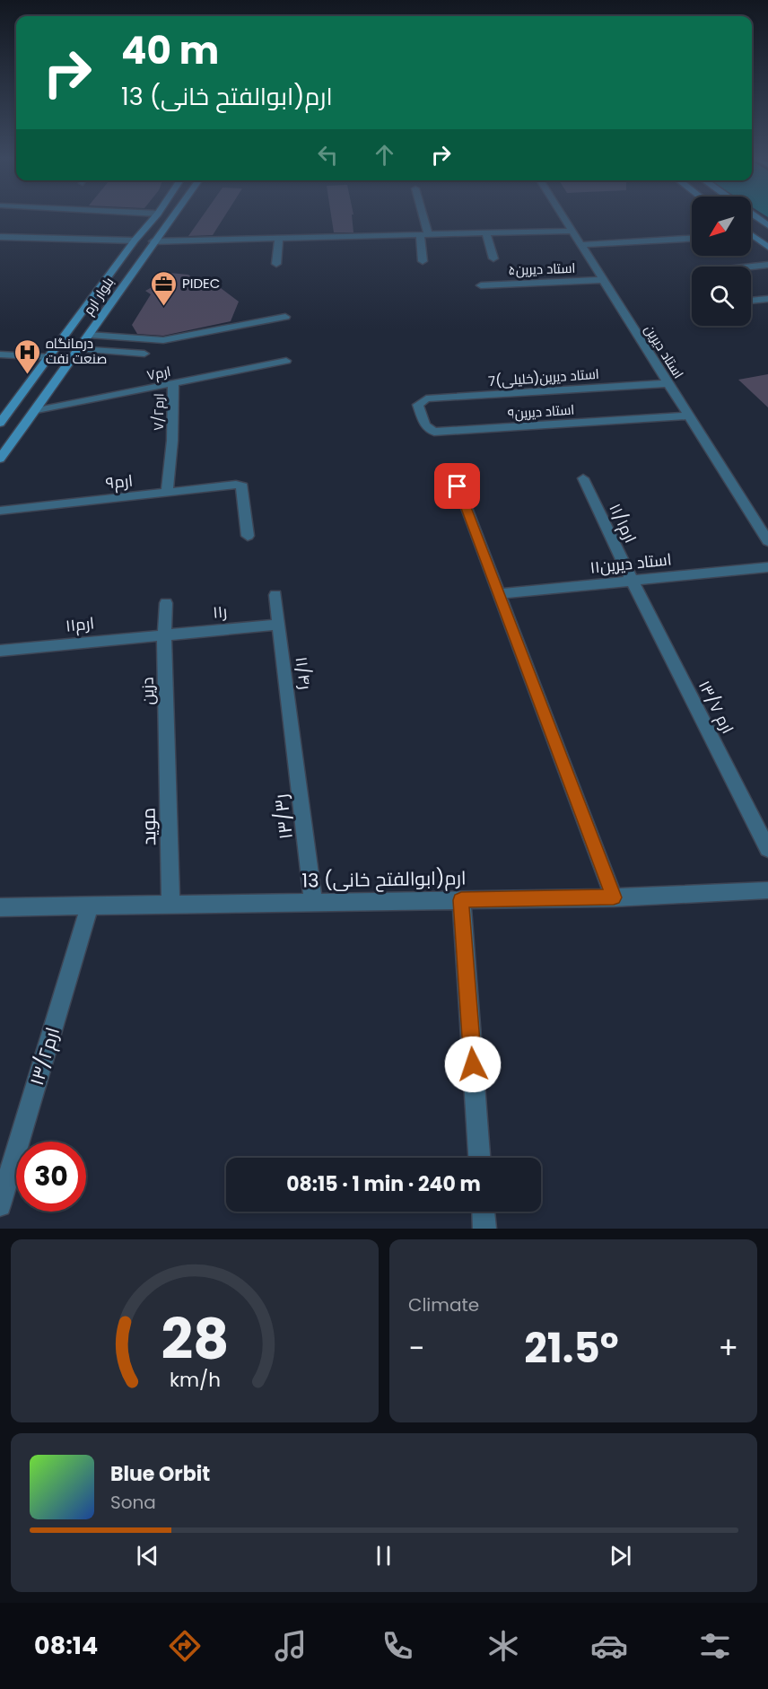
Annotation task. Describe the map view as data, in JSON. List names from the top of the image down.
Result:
{
  "streets": {
    "main road": ["بلوار ارم"],
    "street": [
      "استاد دیرین۵",
      "استاد دیرین",
      "ارم۷",
      "7استاد دیرین(خلیلی)",
      "۷/۲ارم",
      "استاد دیرین۹",
      "ارم۹",
      "۱۱/۱ارم",
      "استاد دیرین۱۱",
      "۱۱ر",
      "ارم۱۱",
      "۱۱/۴ر",
      "دزین",
      "۱۳/۷ ارم",
      "۱۳/۳ر",
      "موید",
      "13 ارم(ابوالفتح خانی)",
      "۱۳/۲ارم"
    ]
  },
  "crossings": [
    ["استاد دیرین۵", "استاد دیرین"],
    ["بلوار ارم", "ارم۷"],
    ["استاد دیرین", "7استاد دیرین(خلیلی)"],
    ["استاد دیرین", "استاد دیرین۹"],
    ["ارم۷", "۷/۲ارم"],
    ["7استاد دیرین(خلیلی)", "استاد دیرین۹"],
    ["۷/۲ارم", "ارم۹"],
    ["۱۱/۱ارم", "استاد دیرین۱۱"],
    ["۱۱/۱ارم", "۱۳/۷ ارم"],
    ["استاد دیرین۱۱", "۱۳/۷ ارم"],
    ["۱۱ر", "ارم۱۱"],
    ["۱۱ر", "۱۱/۴ر"],
    ["۱۱ر", "دزین"],
    ["ارم۱۱", "دزین"],
    ["۱۱/۴ر", "۱۳/۳ر"],
    ["دزین", "موید"],
    ["۱۳/۳ر", "13 ارم(ابوالفتح خانی)"],
    ["موید", "13 ارم(ابوالفتح خانی)"],
    ["13 ارم(ابوالفتح خانی)", "۱۳/۲ارم"]
  ],
  "places": {
    "office": ["PIDEC"],
    "hospital": ["درمانگاه صنعت نفت"]
  },
  "north": "bottom left",
  "page": {
    "turn": ["40 m", "13 ارم(ابوالفتح خانی)"],
    "limit": "30",
    "trip": "08:15 · 1 min · 240 m",
    "tile": "Climate",
    "heat": ["−", "21.5°", "+"],
    "song": ["Blue Orbit", "Sona"],
    "tabs": "08:14",
    "gauge": ["28", "km/h"]
  }
}
